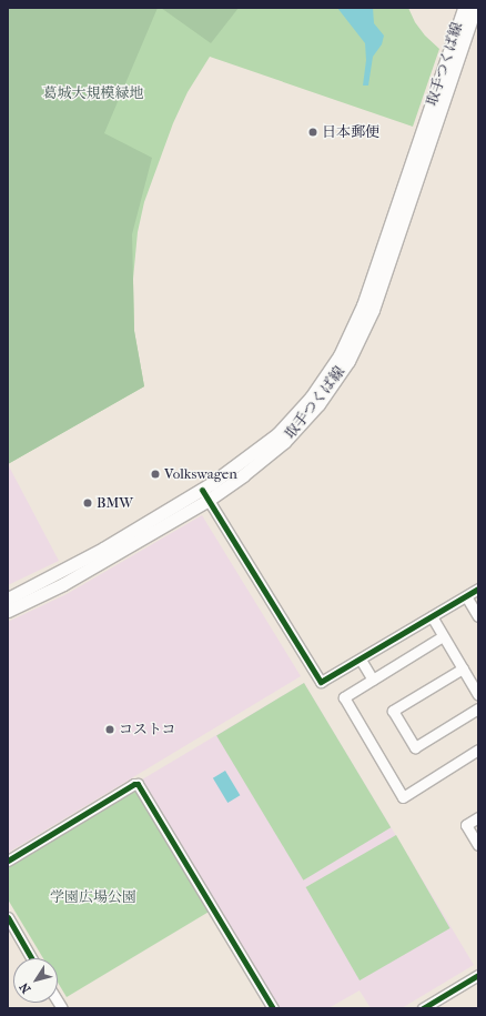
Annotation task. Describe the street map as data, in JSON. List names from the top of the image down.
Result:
{
  "streets": {
    "main road": ["取手つくば線"]
  },
  "parks": ["葛城大規模緑地", "学園広場公園"],
  "places": [
    "日本郵便",
    "Volkswagen",
    "BMW",
    "コストコ"
  ],
  "north": "bottom left"
}
